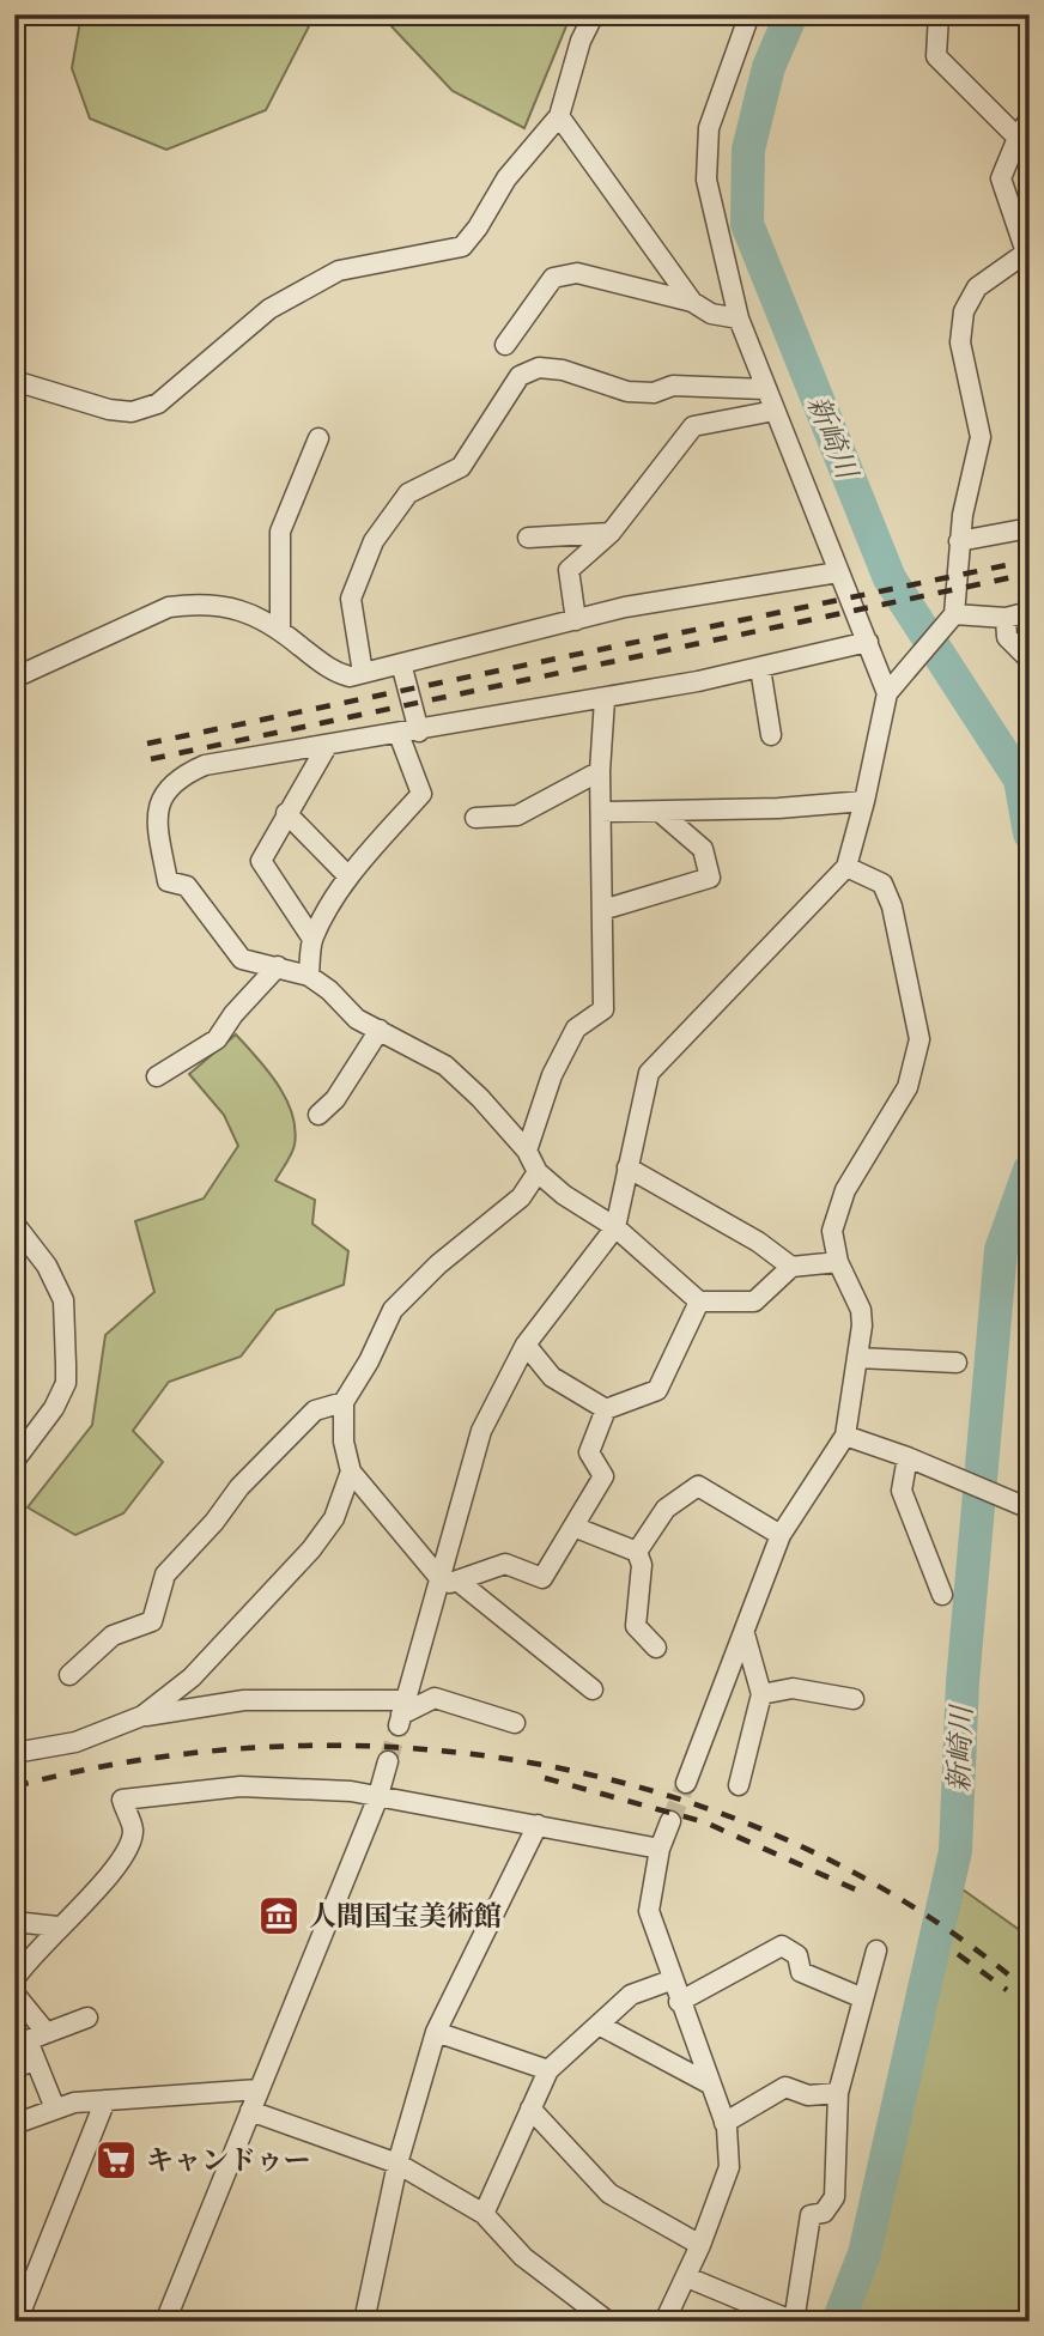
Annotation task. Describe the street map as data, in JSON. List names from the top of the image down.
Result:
{
  "water": ["新崎川"],
  "places": {
    "museum": ["人間国宝美術館"],
    "supermarket": ["キャンドゥー"]
  }
}
